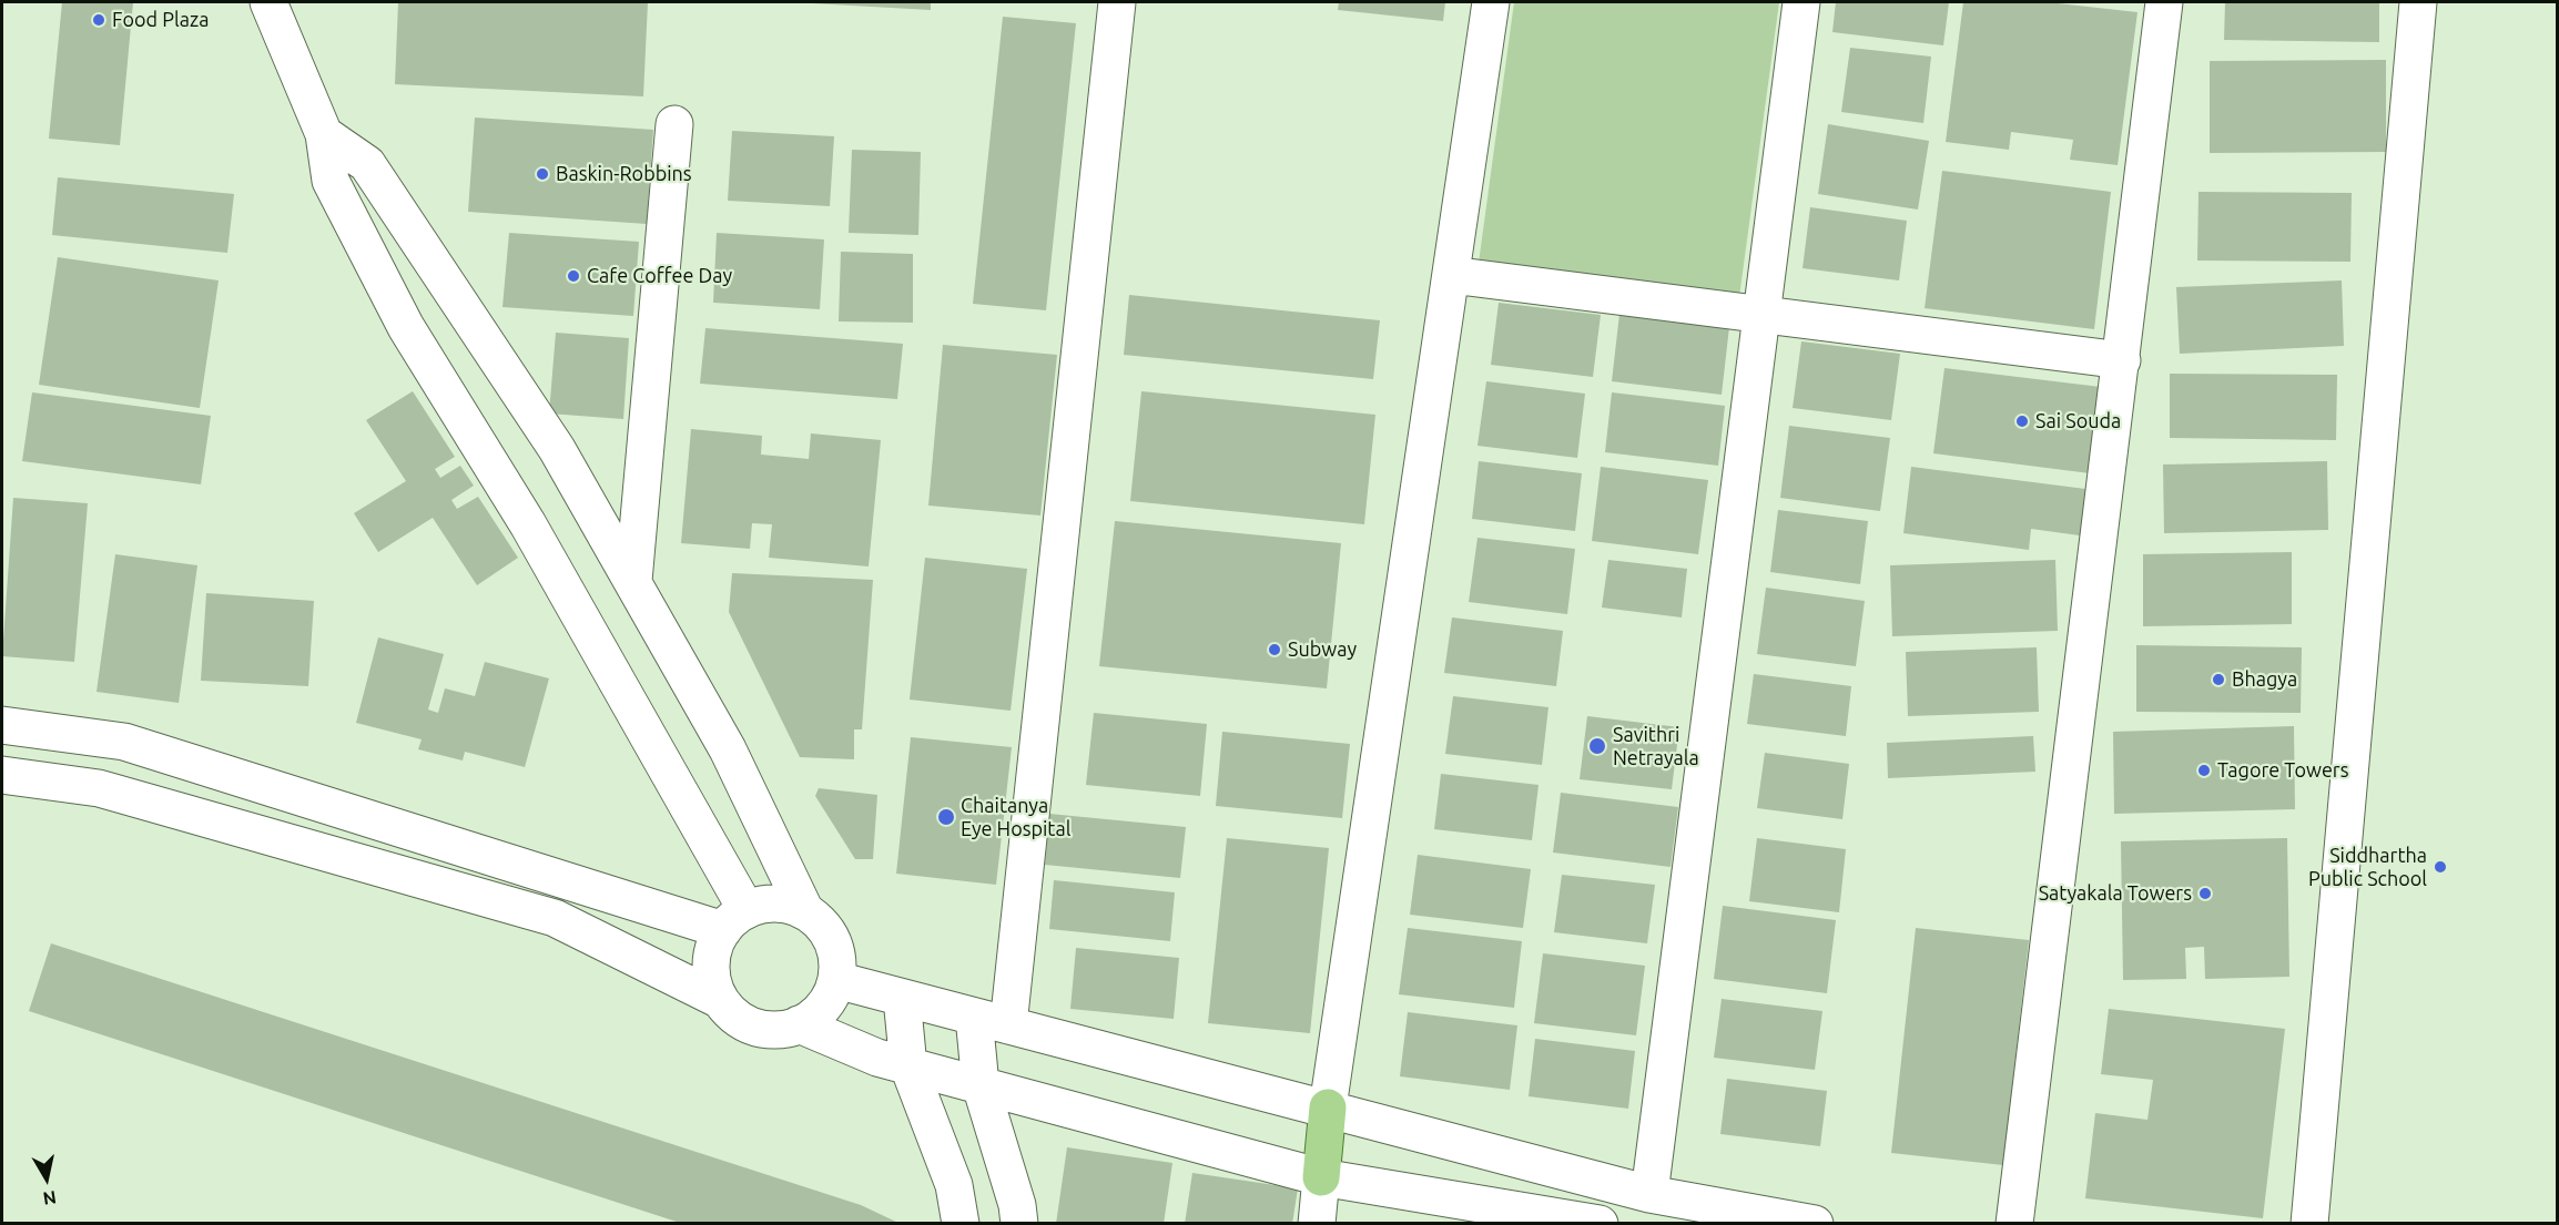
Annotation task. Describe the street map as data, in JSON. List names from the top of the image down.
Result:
{
  "places": [
    "Food Plaza",
    "Baskin-Robbins",
    "Cafe Coffee Day",
    "Sai Souda",
    "Subway",
    "Bhagya",
    "Savithri Netrayala",
    "Tagore Towers",
    "Chaitanya Eye Hospital",
    "Siddhartha Public School",
    "Satyakala Towers"
  ],
  "north": "bottom"
}
